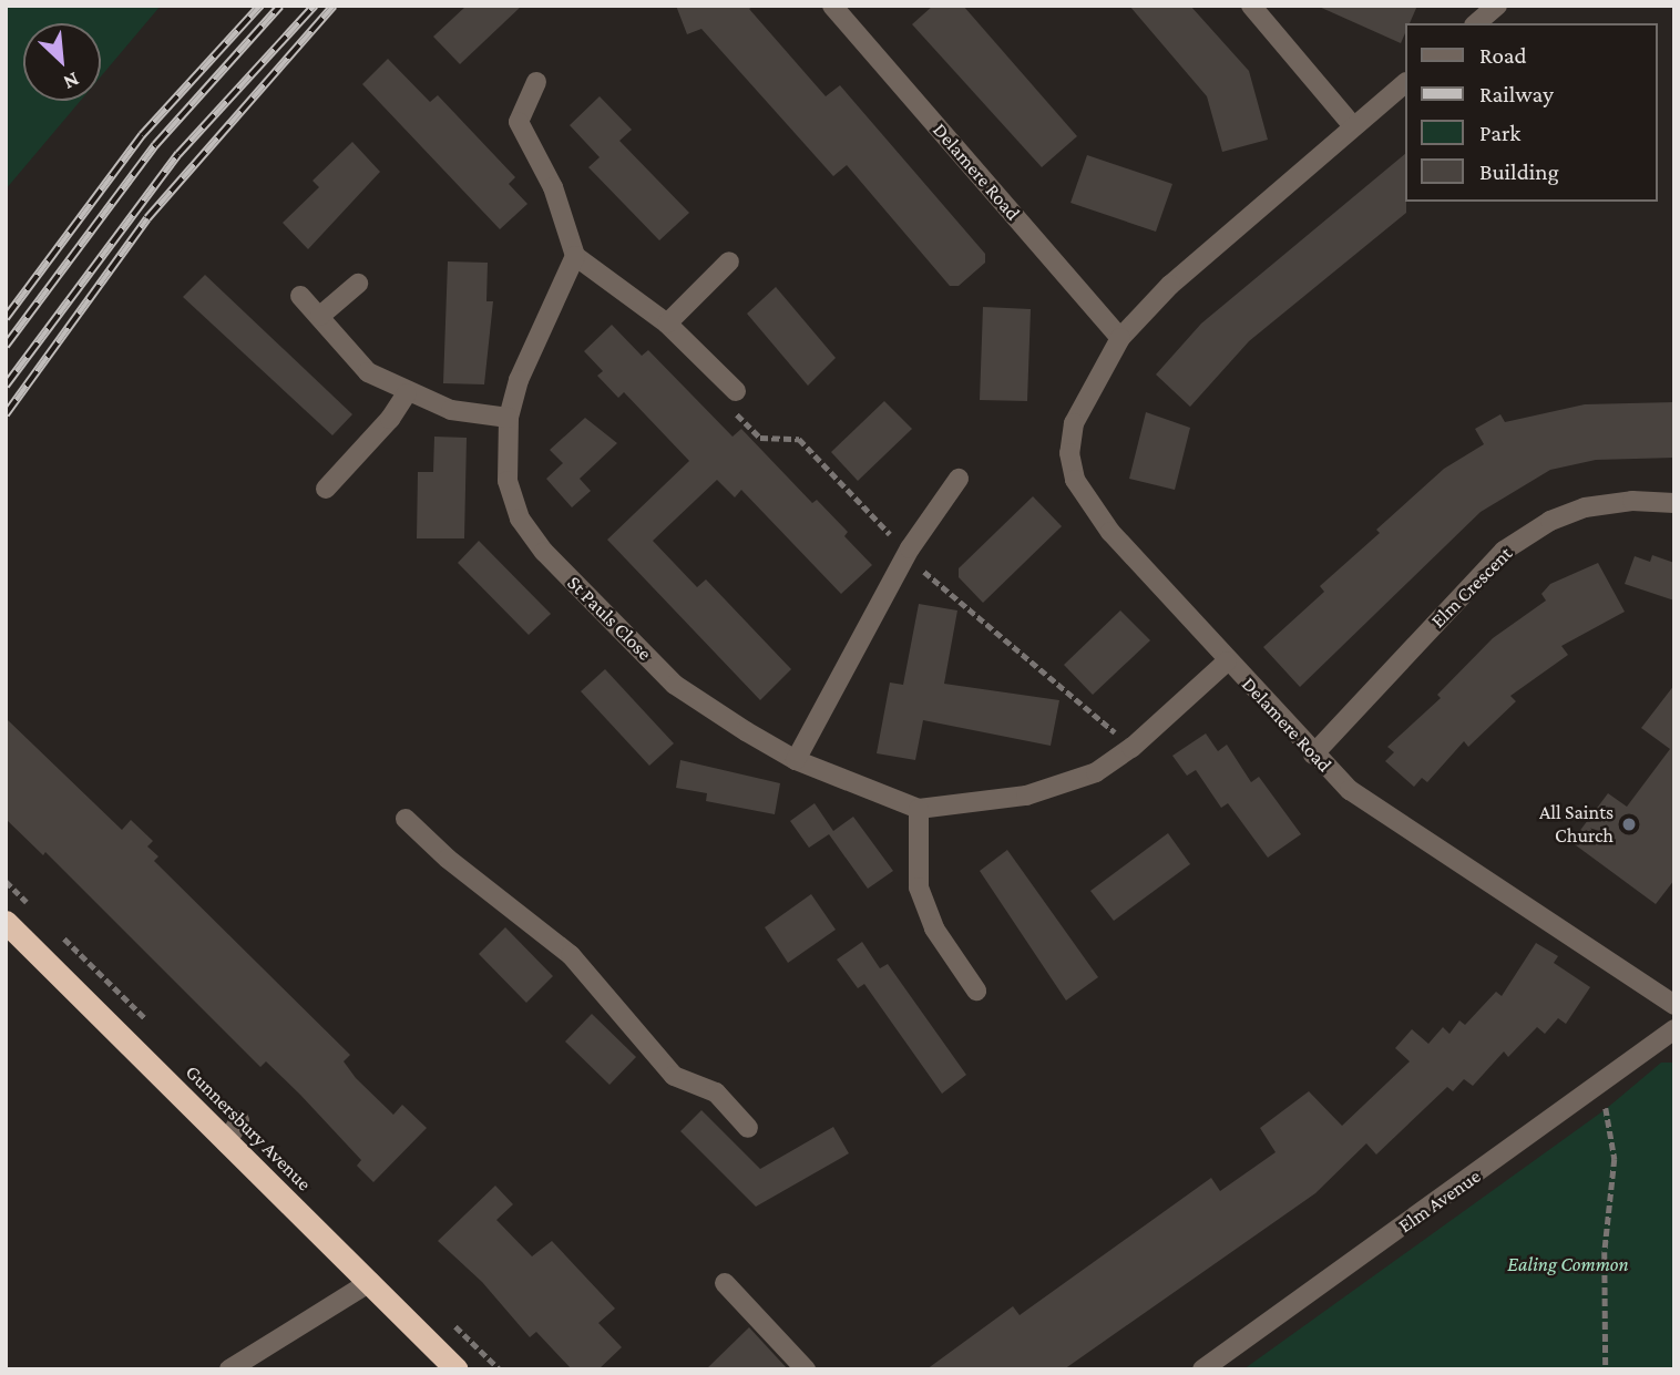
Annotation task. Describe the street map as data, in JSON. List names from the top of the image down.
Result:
{
  "streets": {
    "highway": ["Gunnersbury Avenue"],
    "street": [
      "Delamere Road",
      "Elm Crescent",
      "St Pauls Close",
      "Elm Avenue"
    ]
  },
  "crossings": [
    ["Delamere Road", "Elm Crescent"],
    ["Delamere Road", "St Pauls Close"]
  ],
  "parks": ["Ealing Common"],
  "places": ["All Saints Church"],
  "legend": [
    "Road",
    "Railway",
    "Park",
    "Building"
  ],
  "north": "bottom right"
}
